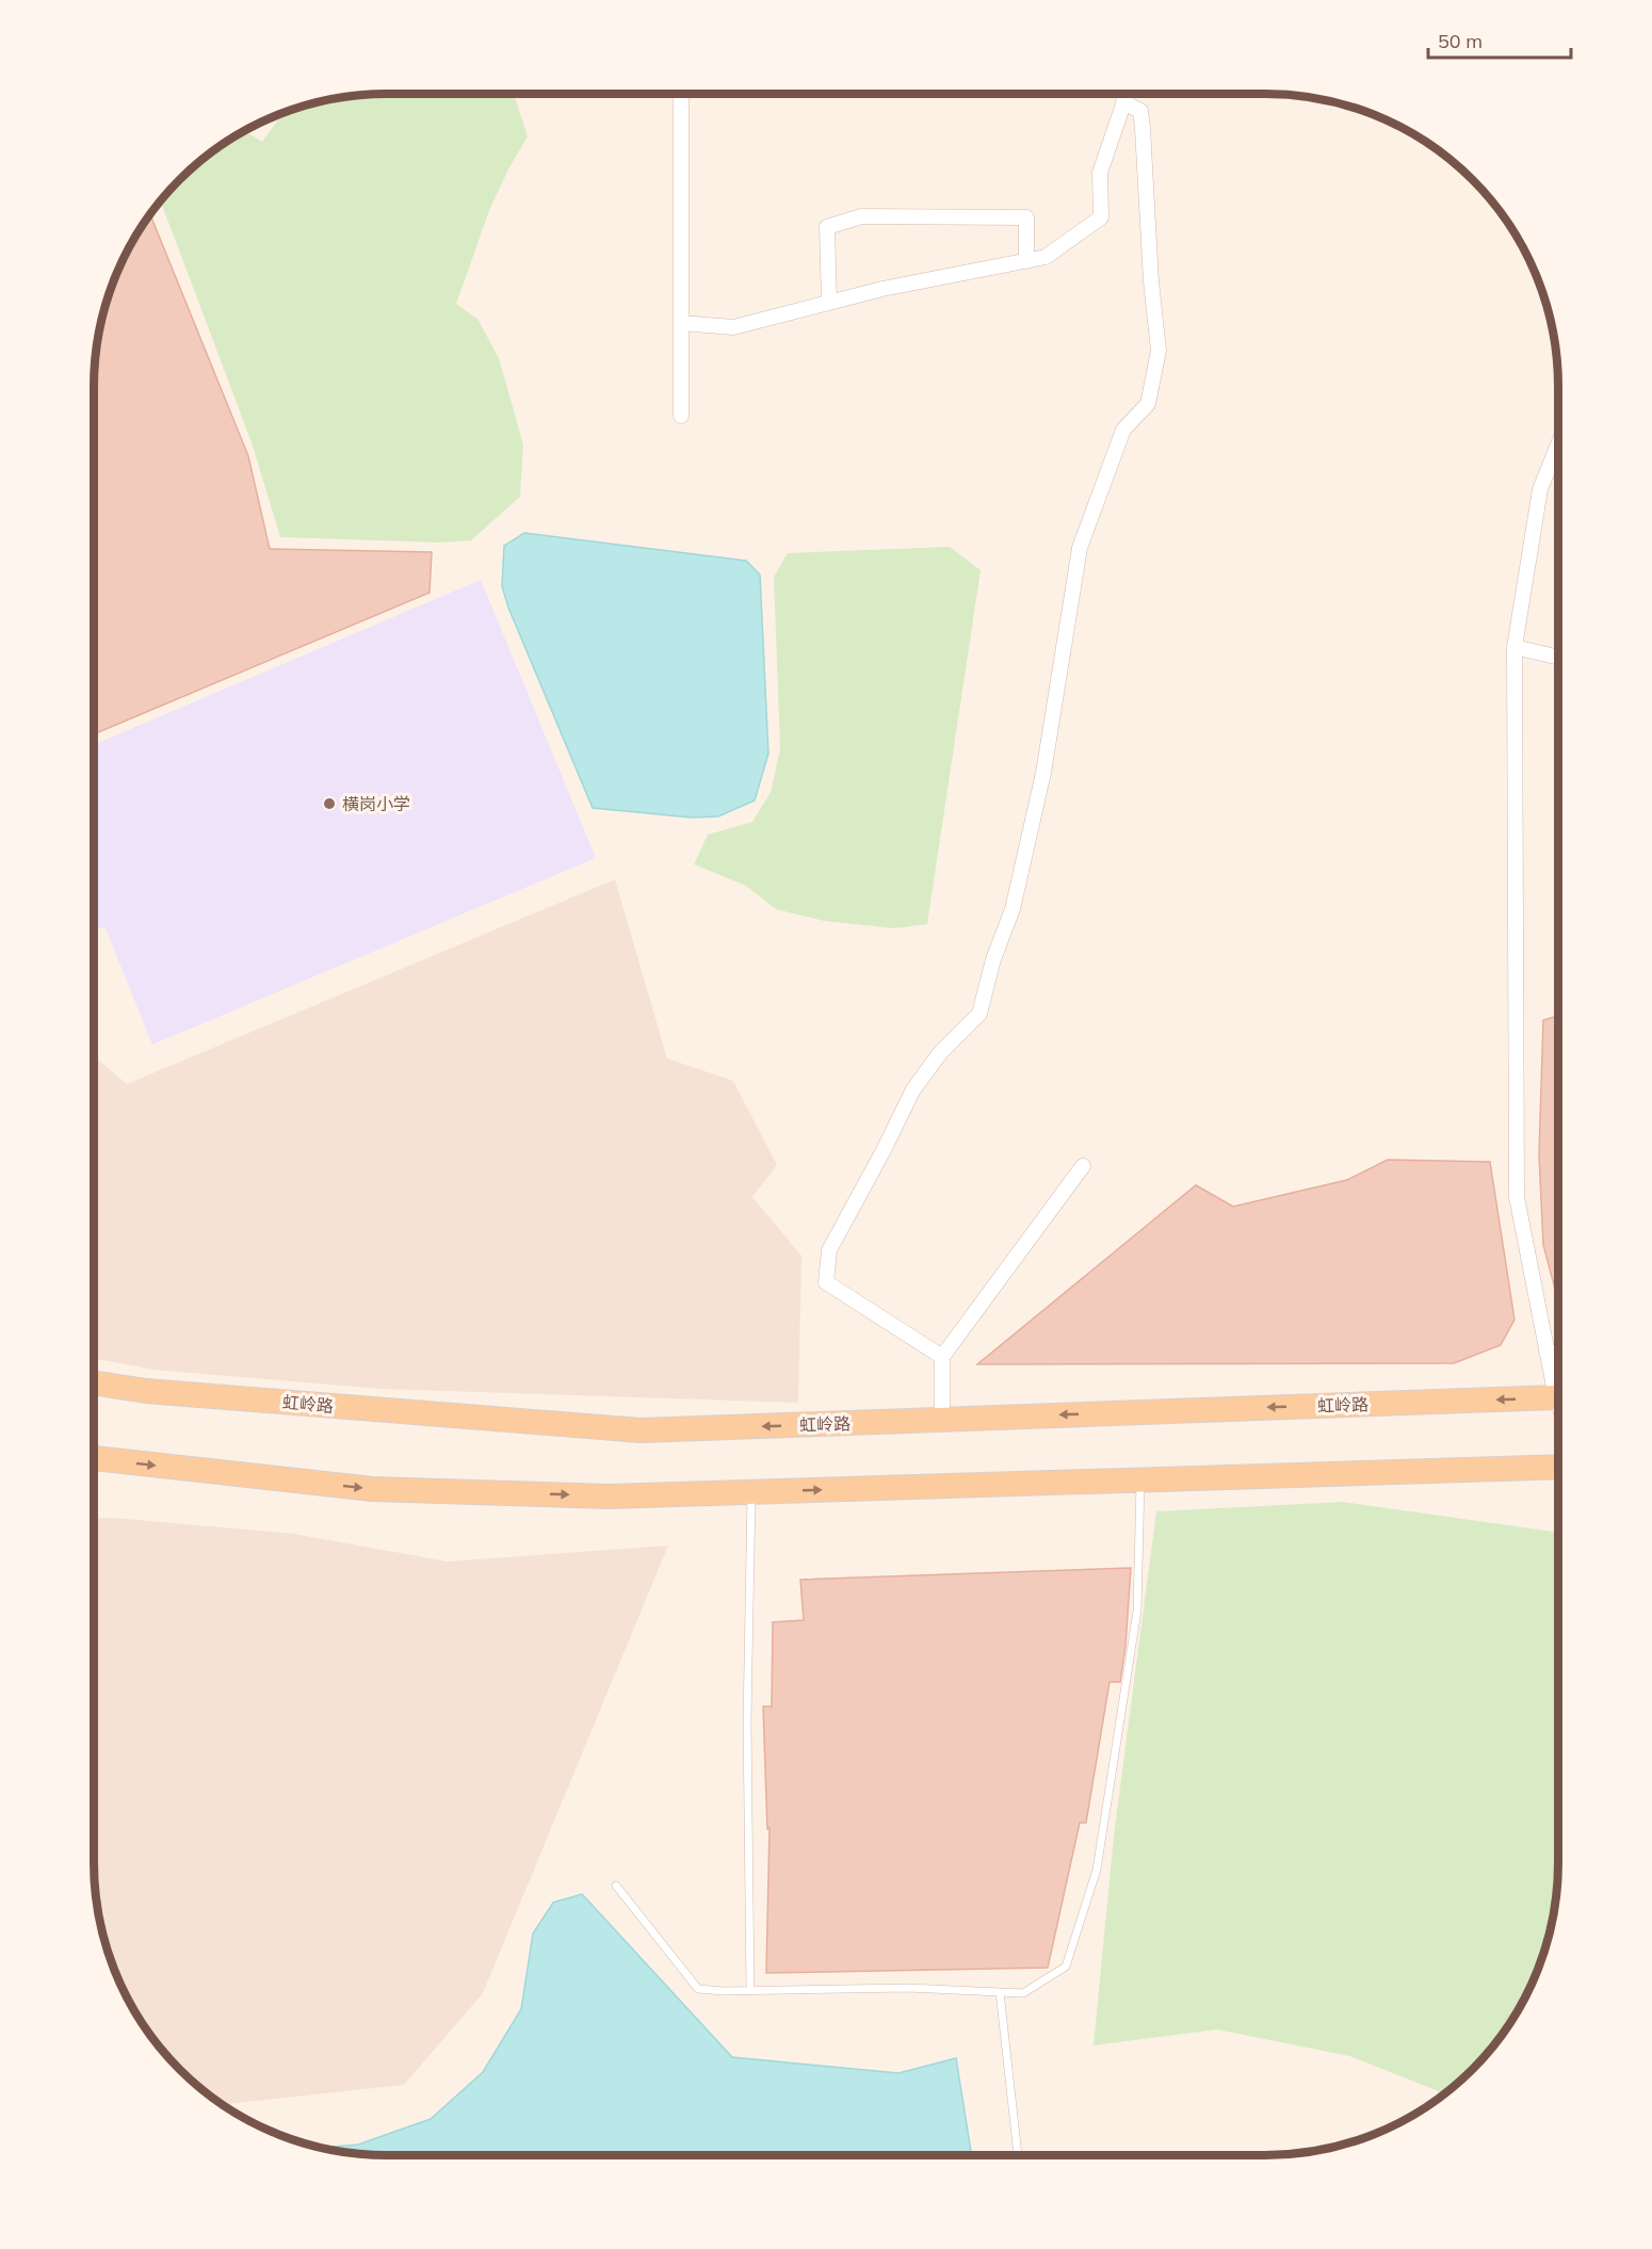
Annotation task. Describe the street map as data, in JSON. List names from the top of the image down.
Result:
{
  "streets": {
    "main road": ["虹岭路"]
  },
  "places": ["横岗小学"],
  "scale_bar": "50 m"
}
